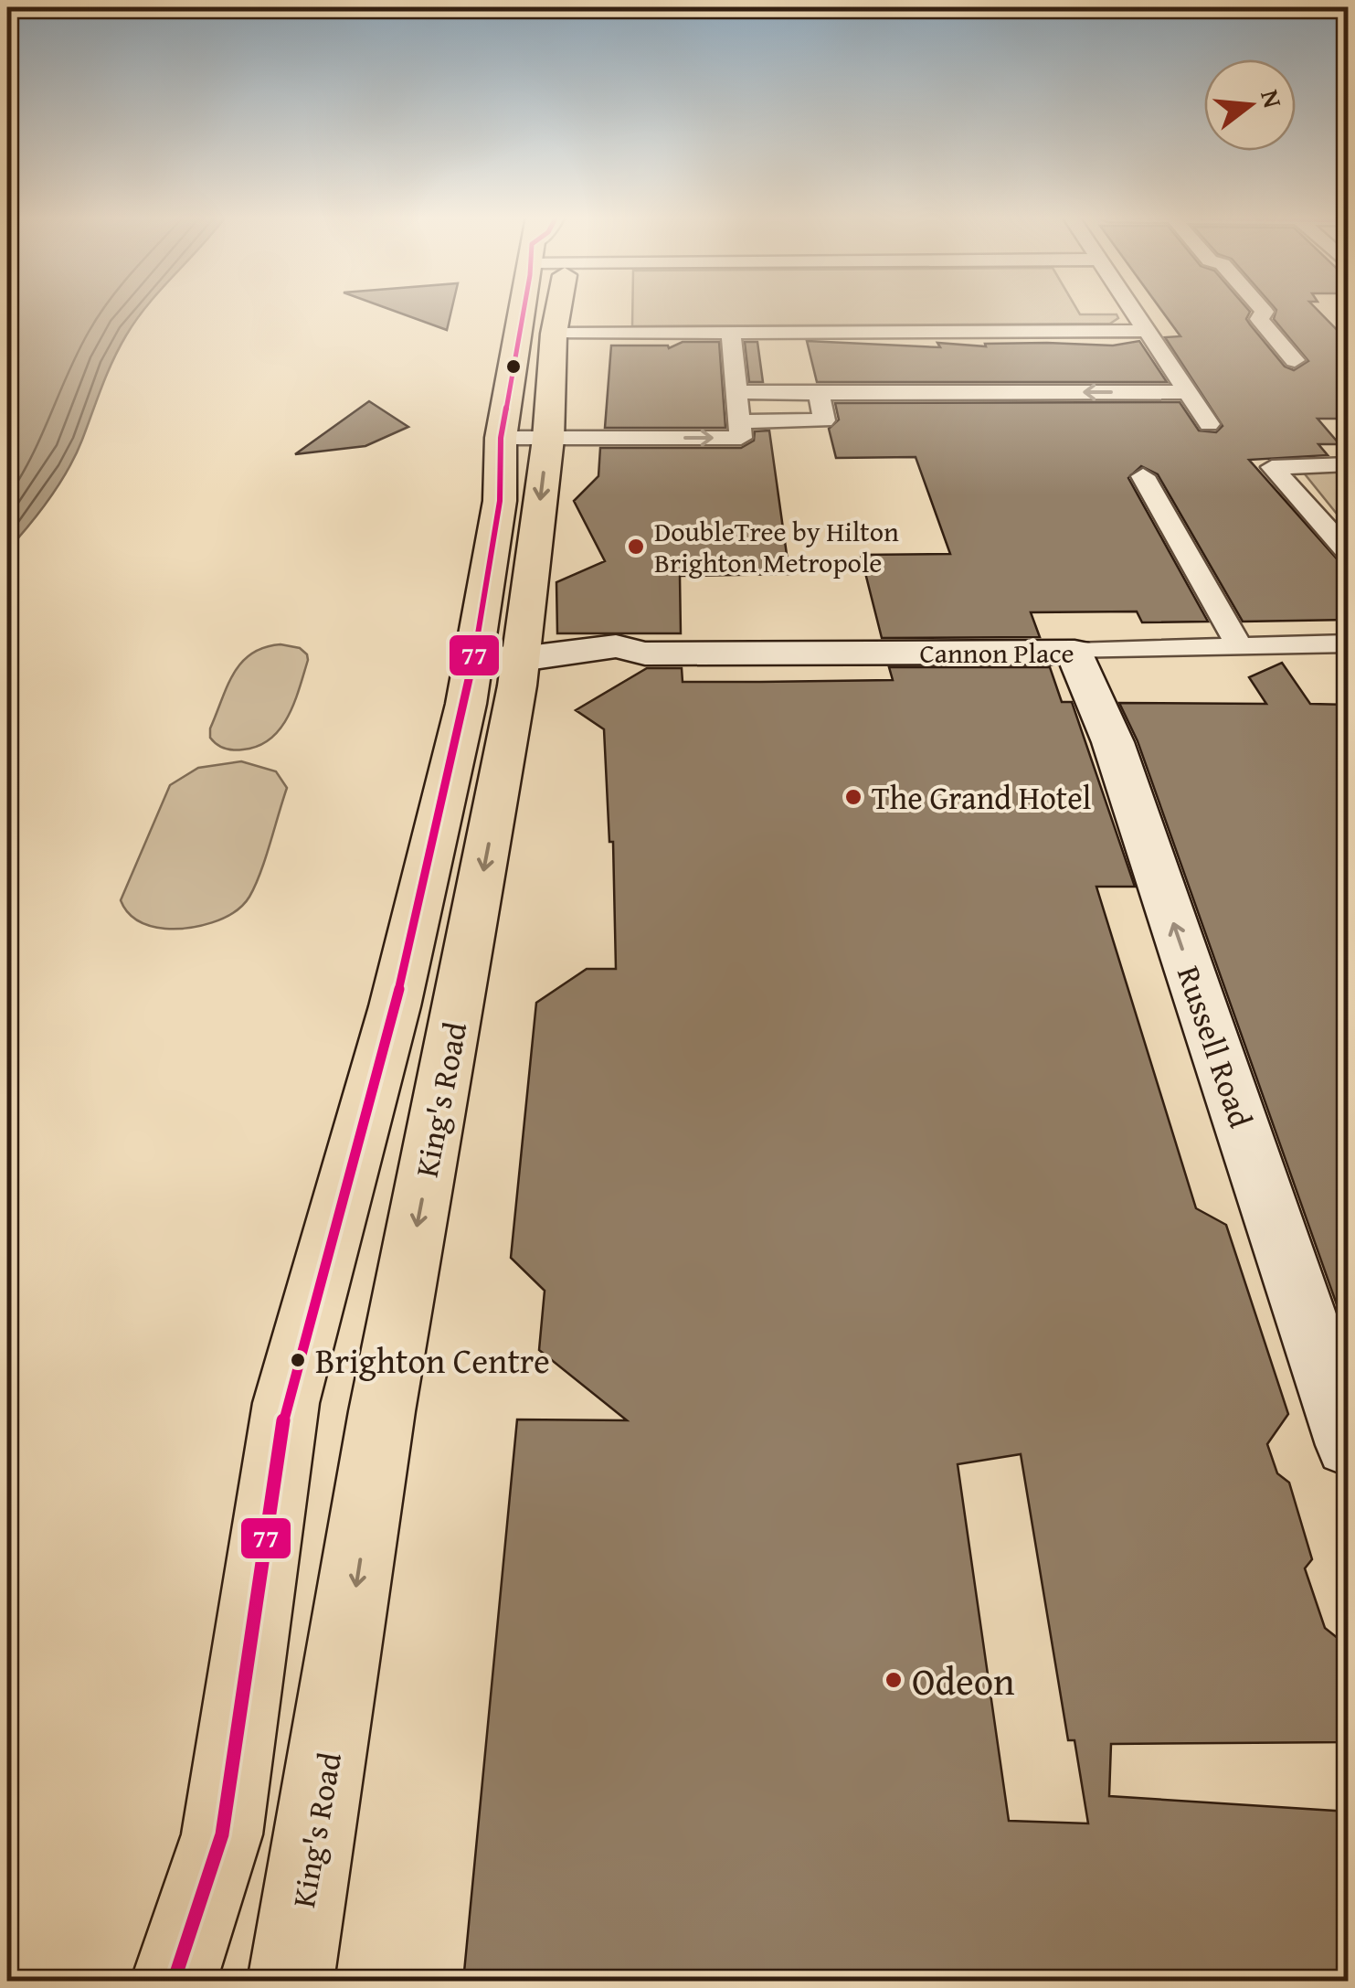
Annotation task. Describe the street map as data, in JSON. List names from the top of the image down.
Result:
{
  "streets": {
    "main road": ["King's Road"],
    "street": ["Cannon Place", "Russell Road"]
  },
  "crossings": [
    ["Cannon Place", "Russell Road"],
    ["Cannon Place", "King's Road"]
  ],
  "one_way": ["Russell Road"],
  "places": [
    "DoubleTree by Hilton Brighton Metropole",
    "The Grand Hotel",
    "Brighton Centre",
    "Odeon"
  ],
  "lines": ["transit line 77"],
  "north": "right"
}
